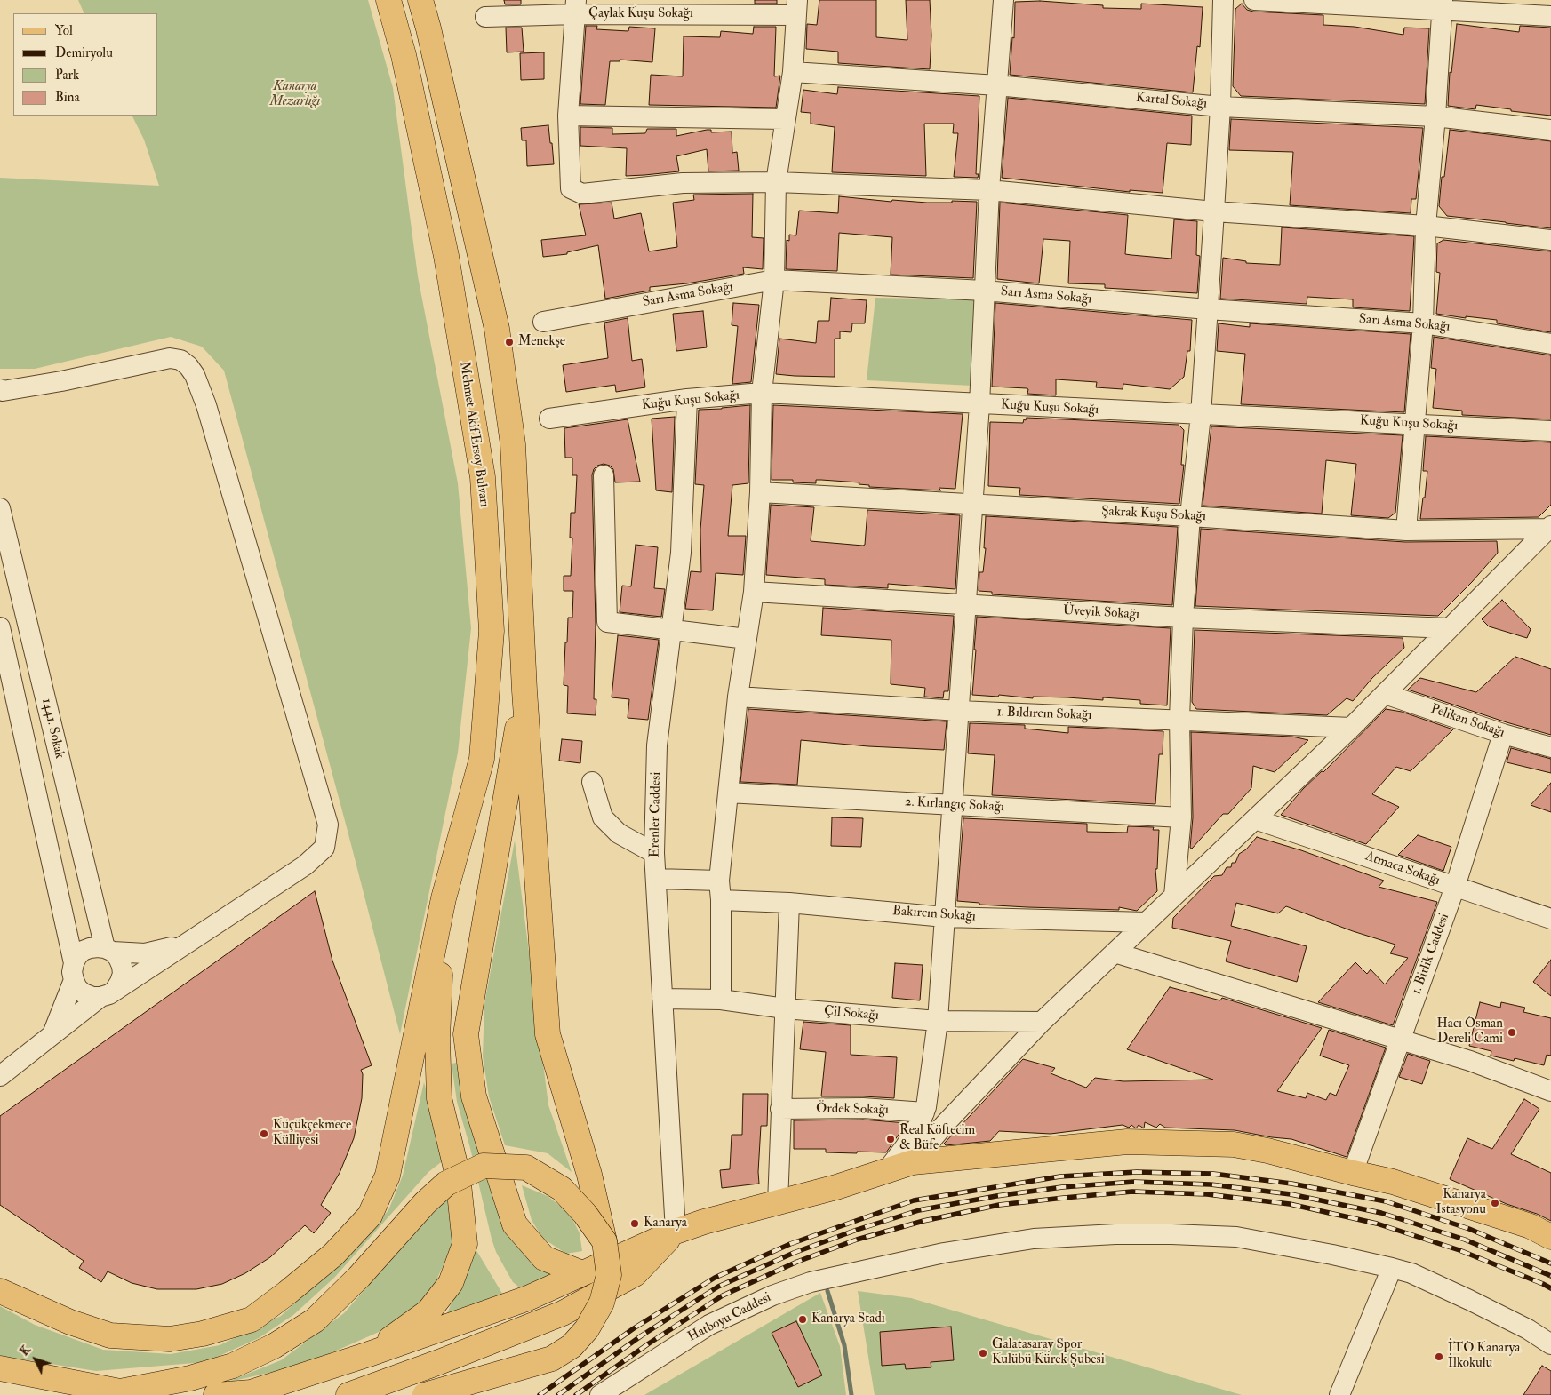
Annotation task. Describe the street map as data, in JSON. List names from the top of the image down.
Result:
{
  "streets": {
    "main road": ["Mehmet Akif Ersoy Bulvarı"],
    "street": [
      "Çaylak Kuşu Sokağı",
      "Kartal Sokağı",
      "Sarı Asma Sokağı",
      "Kuğu Kuşu Sokağı",
      "Şakrak Kuşu Sokağı",
      "Üveyik Sokağı",
      "1. Bıldırcın Sokağı",
      "Pelikan Sokağı",
      "1441. Sokak",
      "2. Kırlangıç Sokağı",
      "Erenler Caddesi",
      "Atmaca Sokağı",
      "Bakırcın Sokağı",
      "1. Birlik Caddesi",
      "Çil Sokağı",
      "Ördek Sokağı",
      "Hatboyu Caddesi"
    ]
  },
  "crossings": [
    ["Kuğu Kuşu Sokağı", "Erenler Caddesi"],
    ["Pelikan Sokağı", "1. Birlik Caddesi"],
    ["Erenler Caddesi", "Çil Sokağı"],
    ["Atmaca Sokağı", "1. Birlik Caddesi"]
  ],
  "parks": ["Kanarya Mezarlığı"],
  "places": [
    "Menekşe",
    "Hacı Osman Dereli Cami",
    "Küçükçekmece Külliyesi",
    "Real Köftecim & Büfe",
    "Kanarya Istasyonu",
    "Kanarya",
    "Kanarya Stadı",
    "Galatasaray Spor Kulübü Kürek Şubesi",
    "İTO Kanarya İlkokulu"
  ],
  "legend": [
    "Yol",
    "Demiryolu",
    "Park",
    "Bina"
  ],
  "north": "top left"
}
